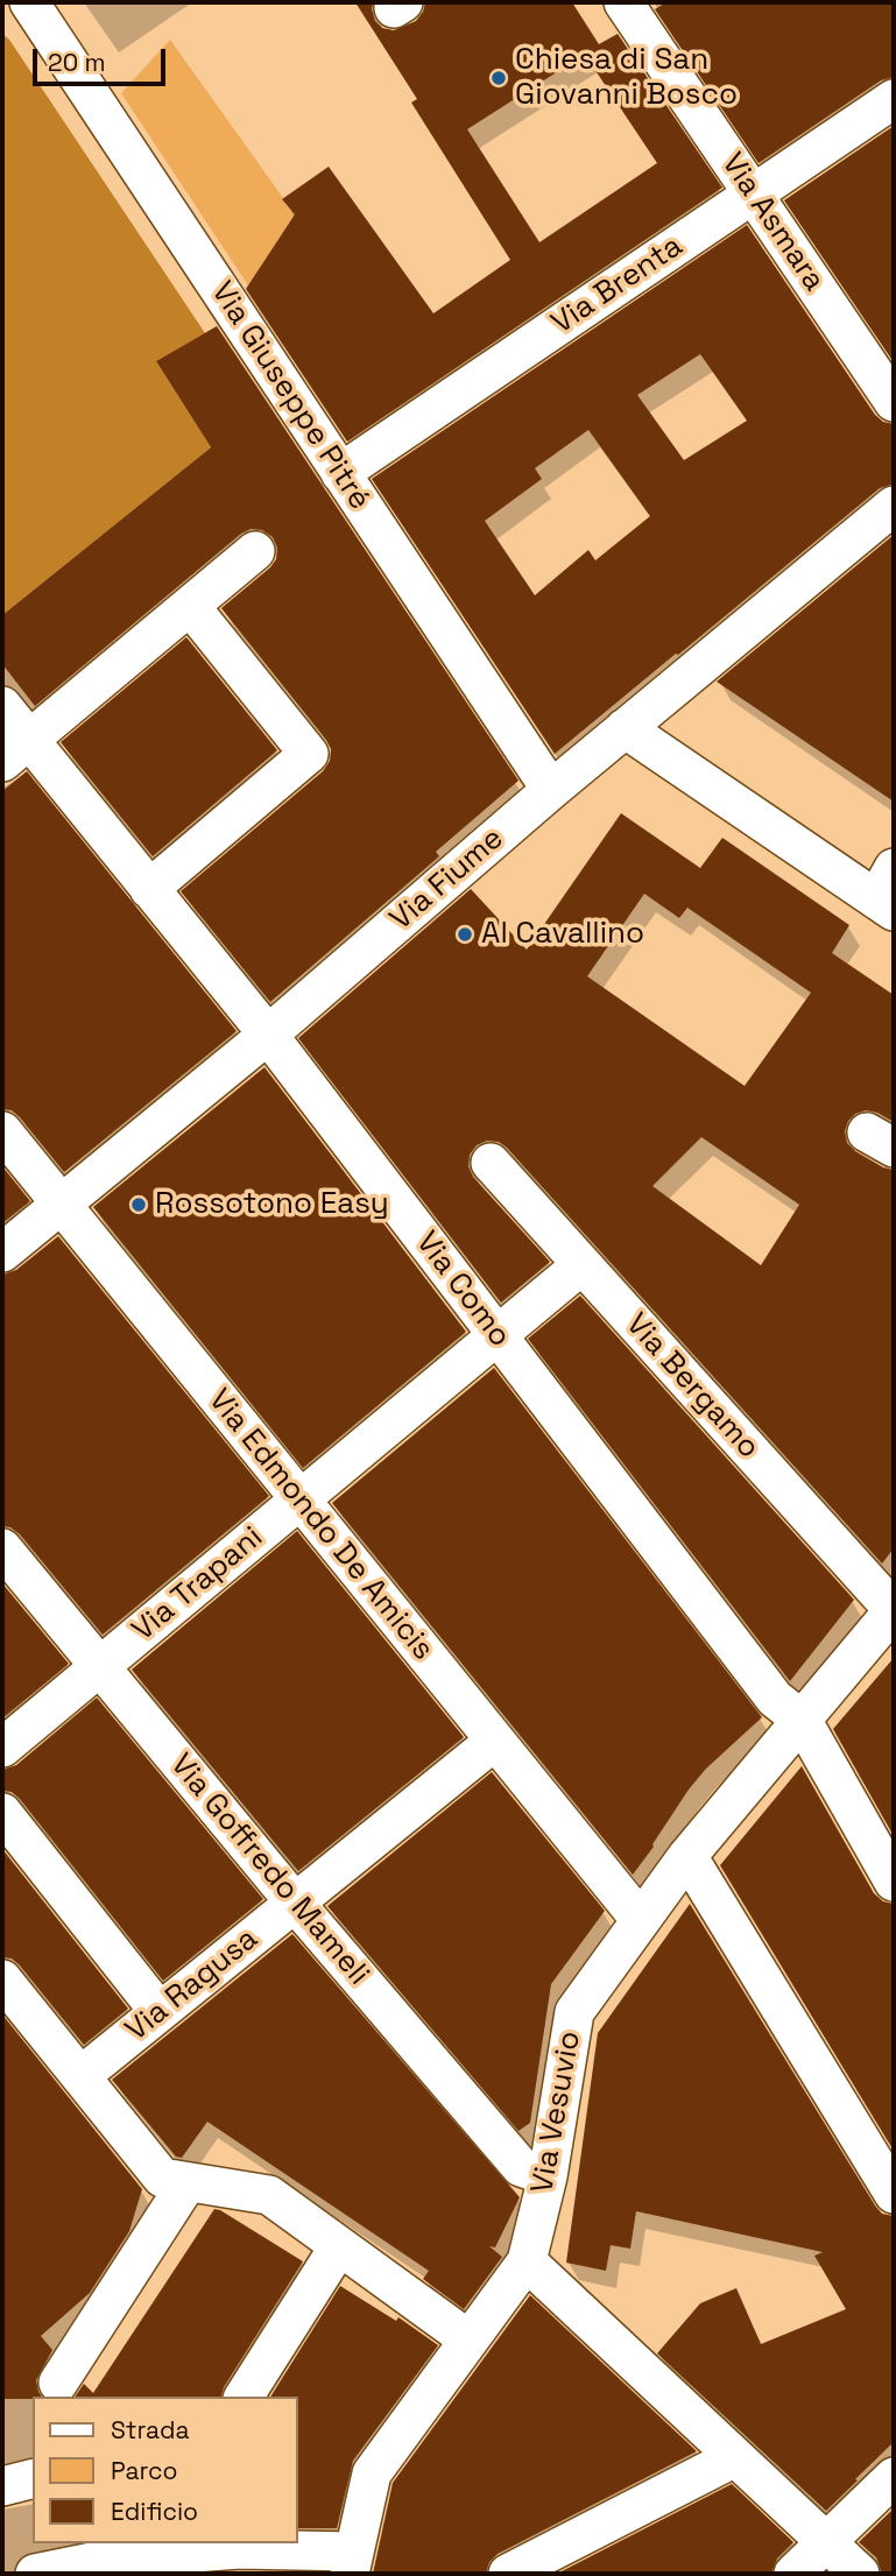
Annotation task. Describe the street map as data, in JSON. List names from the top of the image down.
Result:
{
  "streets": {
    "street": [
      "Via Asmara",
      "Via Brenta",
      "Via Giuseppe Pitré",
      "Via Fiume",
      "Via Como",
      "Via Bergamo",
      "Via Edmondo De Amicis",
      "Via Trapani",
      "Via Goffredo Mameli",
      "Via Ragusa",
      "Via Vesuvio"
    ]
  },
  "crossings": [
    ["Via Asmara", "Via Brenta"],
    ["Via Brenta", "Via Giuseppe Pitré"],
    ["Via Giuseppe Pitré", "Via Fiume"],
    ["Via Fiume", "Via Como"],
    ["Via Fiume", "Via Edmondo De Amicis"],
    ["Via Como", "Via Trapani"],
    ["Via Como", "Via Vesuvio"],
    ["Via Bergamo", "Via Trapani"],
    ["Via Bergamo", "Via Vesuvio"],
    ["Via Edmondo De Amicis", "Via Trapani"],
    ["Via Edmondo De Amicis", "Via Ragusa"],
    ["Via Edmondo De Amicis", "Via Vesuvio"],
    ["Via Trapani", "Via Goffredo Mameli"],
    ["Via Goffredo Mameli", "Via Ragusa"],
    ["Via Goffredo Mameli", "Via Vesuvio"]
  ],
  "places": ["Chiesa di San Giovanni Bosco", "Al Cavallino", "Rossotono Easy"],
  "legend": ["Strada", "Parco", "Edificio"],
  "scale_bar": "20 m"
}
